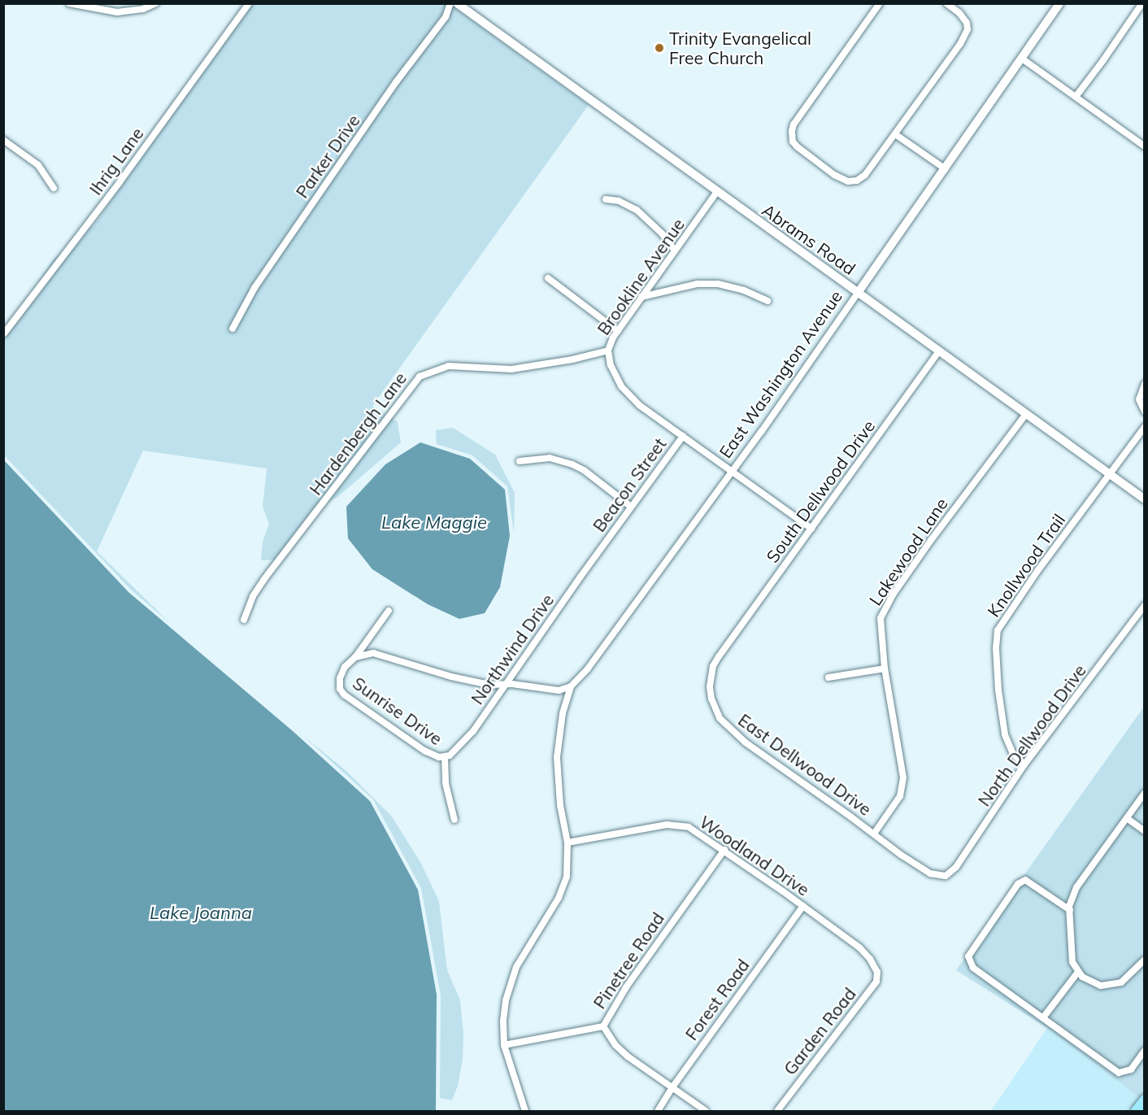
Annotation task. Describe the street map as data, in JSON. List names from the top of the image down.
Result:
{
  "streets": {
    "street": [
      "Parker Drive",
      "Ihrig Lane",
      "Abrams Road",
      "Brookline Avenue",
      "East Washington Avenue",
      "Hardenbergh Lane",
      "Beacon Street",
      "South Dellwood Drive",
      "Lakewood Lane",
      "Knollwood Trail",
      "Northwind Drive",
      "Sunrise Drive",
      "North Dellwood Drive",
      "East Dellwood Drive",
      "Woodland Drive",
      "Pinetree Road",
      "Forest Road",
      "Garden Road"
    ]
  },
  "crossings": [
    ["Abrams Road", "Brookline Avenue"],
    ["Abrams Road", "East Washington Avenue"],
    ["Abrams Road", "South Dellwood Drive"],
    ["Abrams Road", "Lakewood Lane"],
    ["Abrams Road", "Knollwood Trail"],
    ["Brookline Avenue", "East Washington Avenue"],
    ["Brookline Avenue", "Hardenbergh Lane"],
    ["Brookline Avenue", "Beacon Street"],
    ["Brookline Avenue", "South Dellwood Drive"],
    ["Beacon Street", "Northwind Drive"],
    ["South Dellwood Drive", "East Dellwood Drive"],
    ["Lakewood Lane", "East Dellwood Drive"],
    ["Knollwood Trail", "North Dellwood Drive"],
    ["Northwind Drive", "Sunrise Drive"],
    ["North Dellwood Drive", "East Dellwood Drive"],
    ["Woodland Drive", "Pinetree Road"],
    ["Woodland Drive", "Forest Road"],
    ["Woodland Drive", "Garden Road"],
    ["Pinetree Road", "Forest Road"]
  ],
  "water": ["Lake Maggie", "Lake Joanna"],
  "places": ["Trinity Evangelical Free Church"]
}
